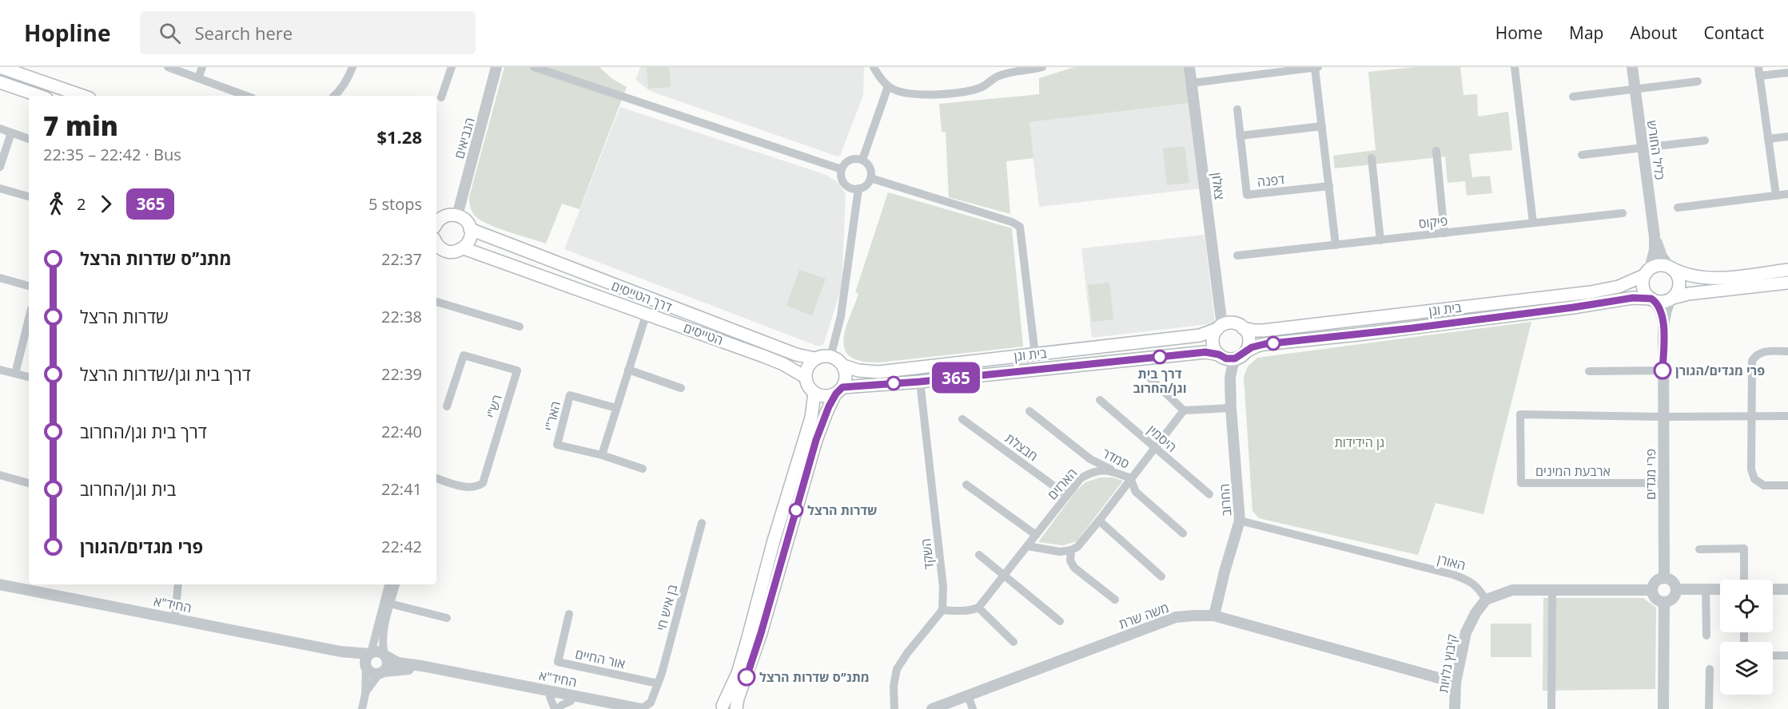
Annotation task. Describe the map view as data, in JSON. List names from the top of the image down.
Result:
{
  "streets": {
    "main road": ["דרך הטייסים", "בית וגן", "הטייסים"],
    "street": [
      "הנביאים",
      "כליל החורש",
      "דפנה",
      "צאלון",
      "פיקוס",
      "רש\"י",
      "האר\"י",
      "היסמין",
      "חבצלת",
      "סמדר",
      "ארבעת המינים",
      "פרי מגדים",
      "הארזים",
      "החרוב",
      "השקד",
      "האורן",
      "החיד\"א",
      "בן איש חי",
      "משה שרת",
      "אור החיים",
      "קיבוץ גלויות"
    ]
  },
  "crossings": [
    ["כליל החורש", "בית וגן"],
    ["כליל החורש", "פרי מגדים"],
    ["צאלון", "בית וגן"],
    ["צאלון", "החרוב"],
    ["דרך הטייסים", "בית וגן"],
    ["דרך הטייסים", "הטייסים"],
    ["בית וגן", "הטייסים"],
    ["בית וגן", "פרי מגדים"],
    ["בית וגן", "החרוב"],
    ["בית וגן", "השקד"],
    ["חבצלת", "הארזים"],
    ["סמדר", "הארזים"],
    ["ארבעת המינים", "פרי מגדים"],
    ["החרוב", "האורן"],
    ["החרוב", "משה שרת"],
    ["האורן", "קיבוץ גלויות"],
    ["החיד\"א", "בן איש חי"],
    ["בן איש חי", "אור החיים"],
    ["משה שרת", "קיבוץ גלויות"]
  ],
  "parks": ["גן הידידות"],
  "places": [
    "דרך בית וגן/החרוב",
    "פרי מגדים/הגורן",
    "שדרות הרצל",
    "מתנ״ס שדרות הרצל"
  ],
  "lines": ["bus line 365"],
  "page": {
    "header": "Hopline",
    "search": "Search here",
    "nav": [
      "Home",
      "Map",
      "About",
      "Contact"
    ],
    "on_map": "365",
    "heading": ["7 min", "22:35 – 22:42 · Bus", "$1.28"],
    "legs": ["2", "365", "5 stops"],
    "list": [
      {
        "name": "מתנ״ס שדרות הרצל",
        "value": "22:37"
      },
      {
        "name": "שדרות הרצל",
        "value": "22:38"
      },
      {
        "name": "דרך בית וגן/שדרות הרצל",
        "value": "22:39"
      },
      {
        "name": "דרך בית וגן/החרוב",
        "value": "22:40"
      },
      {
        "name": "בית וגן/החרוב",
        "value": "22:41"
      },
      {
        "name": "פרי מגדים/הגורן",
        "value": "22:42"
      }
    ]
  }
}
